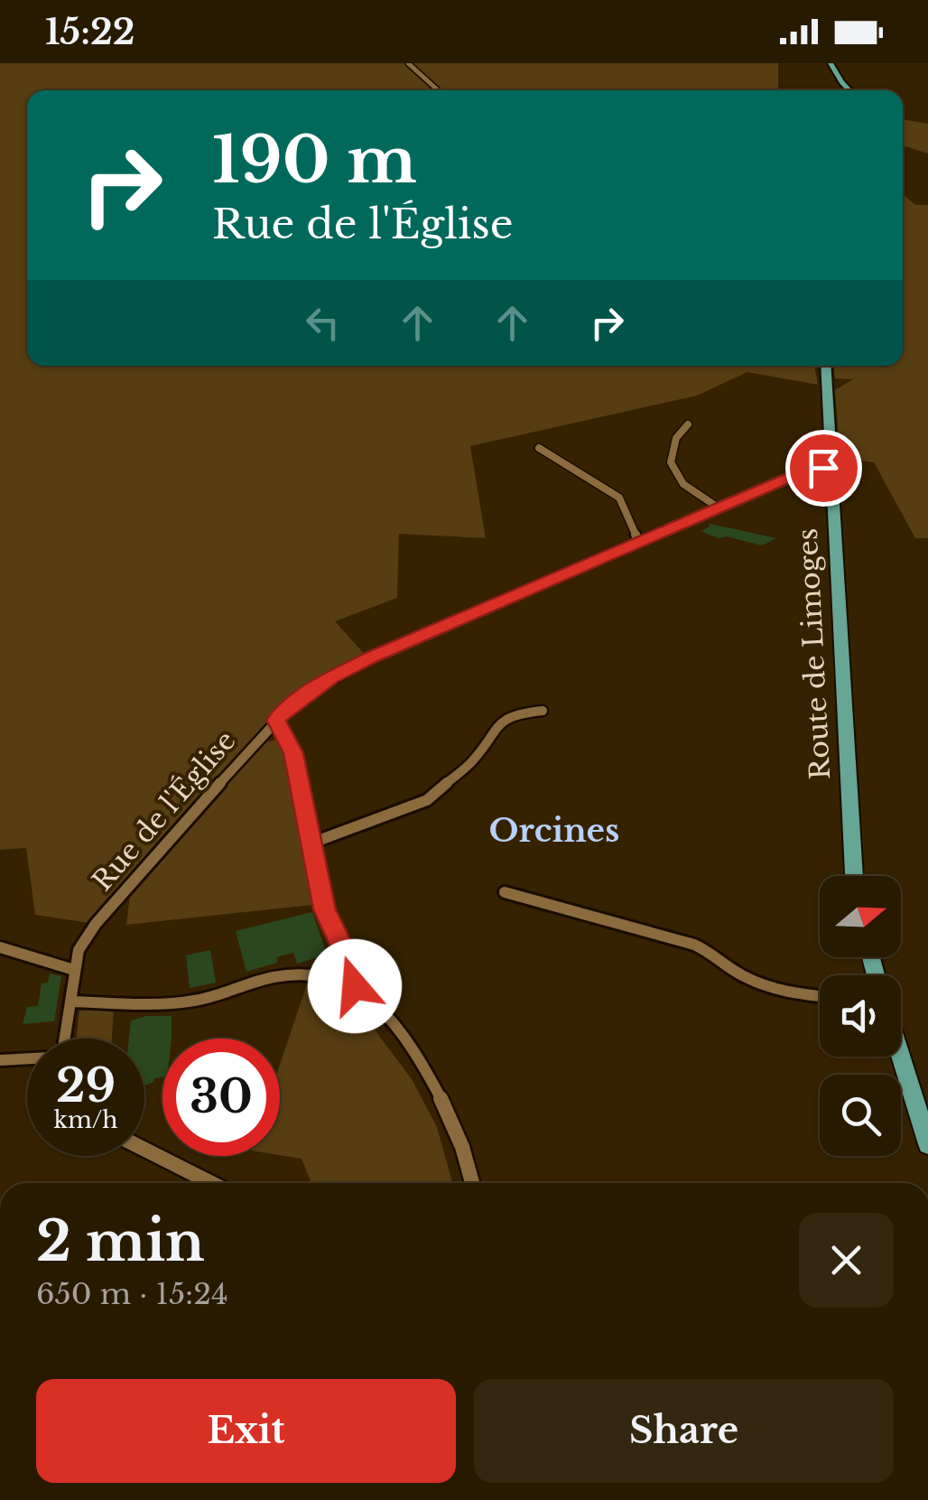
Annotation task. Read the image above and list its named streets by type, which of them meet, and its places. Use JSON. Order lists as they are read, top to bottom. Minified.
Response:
{"streets":{"main road":["Route de Limoges"],"street":["Rue de l'Église"]},"crossings":[["Route de Limoges","Rue de l'Église"]],"districts":["Orcines"],"north":"right","page":{"status":"15:22","turn":["190 m","Rue de l'Église"],"speed":"29 km/h","limit":"30","heading":["2 min","650 m · 15:24"],"buttons":["Exit","Share"]}}
